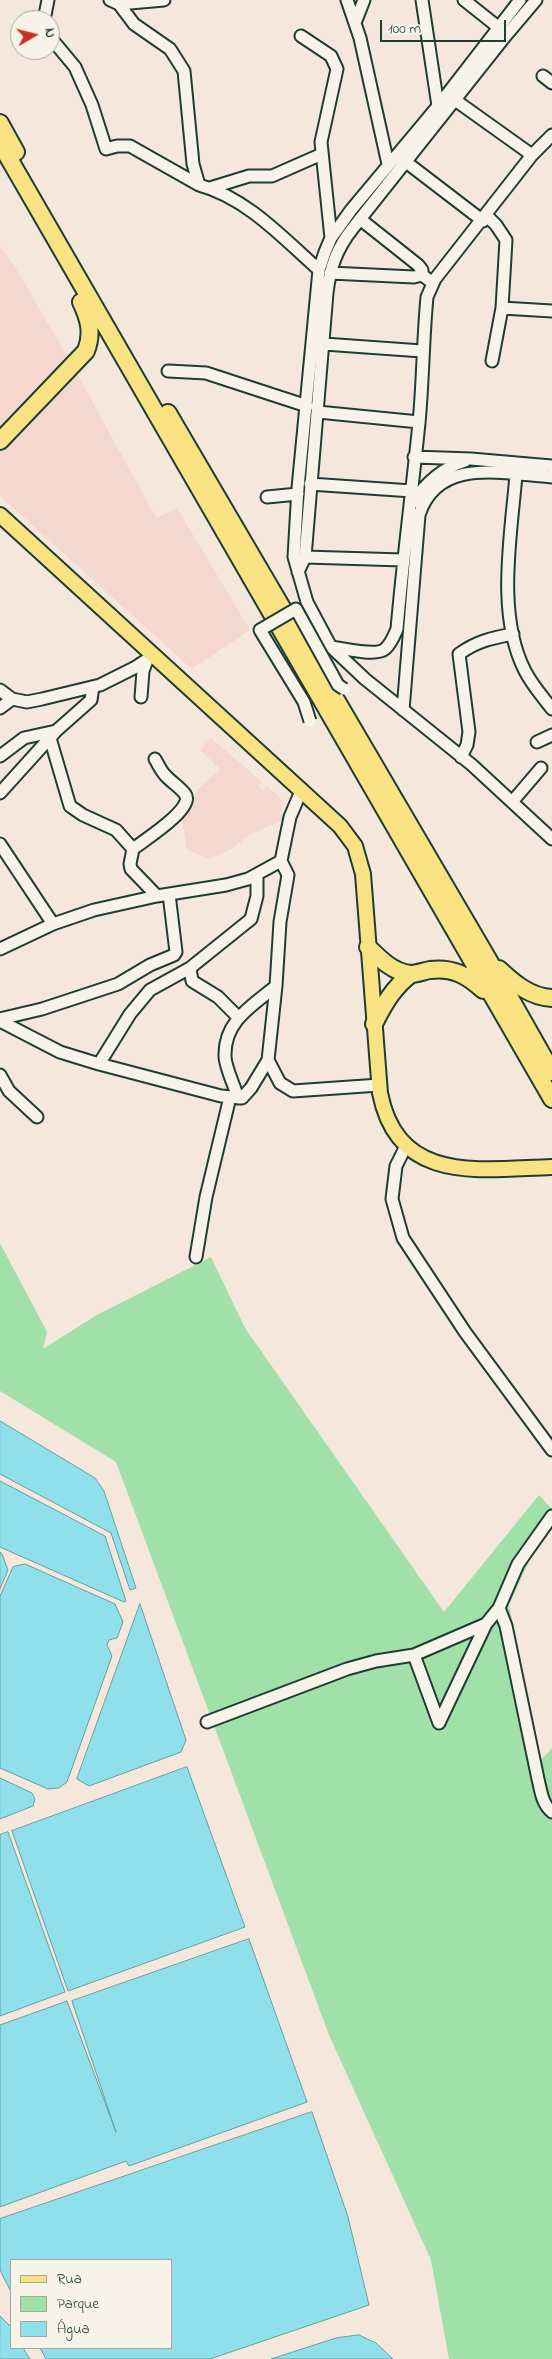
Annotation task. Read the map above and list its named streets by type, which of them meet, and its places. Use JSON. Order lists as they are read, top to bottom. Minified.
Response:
{"legend":["Rua","Parque","Água"],"scale_bar":"100 m","north":"right"}
